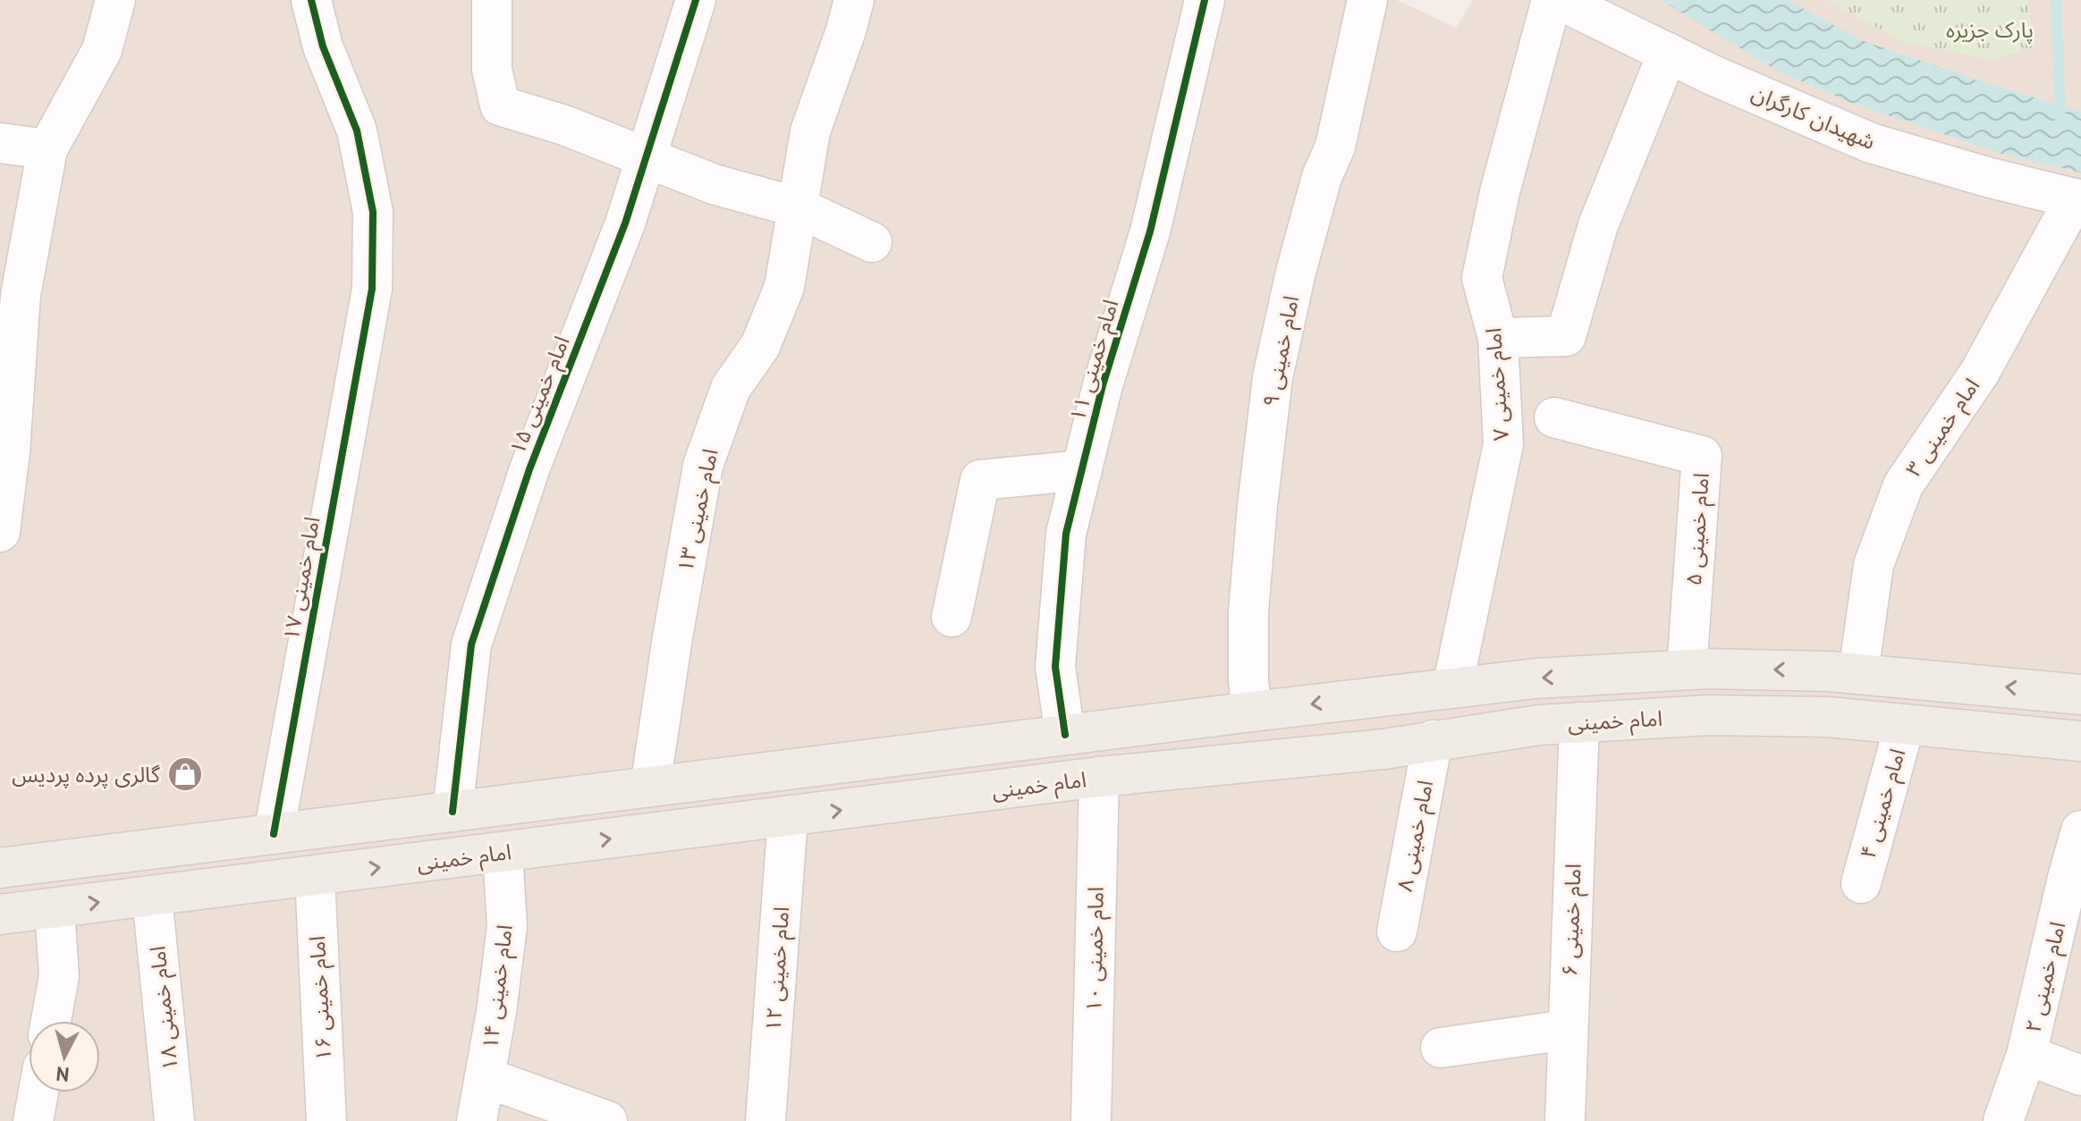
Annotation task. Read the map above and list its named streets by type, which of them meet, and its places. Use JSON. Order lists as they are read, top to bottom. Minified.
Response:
{"streets":{"main road":["امام خمینی"],"street":["شهیدان کارگران","امام خمینی ۹","امام خمینی ۱۱","امام خمینی ۷","امام خمینی ۱۵","امام خمینی ۳","امام خمینی ۱۳","امام خمینی ۵","امام خمینی ۱۷","امام خمینی ۴","امام خمینی ۸","امام خمینی ۶","امام خمینی ۱۰","امام خمینی ۱۲","امام خمینی ۲","امام خمینی ۱۴","امام خمینی ۱۶","امام خمینی ۱۸"]},"crossings":[["شهیدان کارگران","امام خمینی ۳"],["امام خمینی","امام خمینی ۴"],["امام خمینی","امام خمینی ۸"],["امام خمینی","امام خمینی ۶"],["امام خمینی","امام خمینی ۱۰"],["امام خمینی","امام خمینی ۱۲"],["امام خمینی","امام خمینی ۱۴"],["امام خمینی","امام خمینی ۱۶"],["امام خمینی","امام خمینی ۱۸"]],"parks":["پارک جزیره"],"places":{"shop":["گالری پرده پردیس"]},"north":"bottom"}
